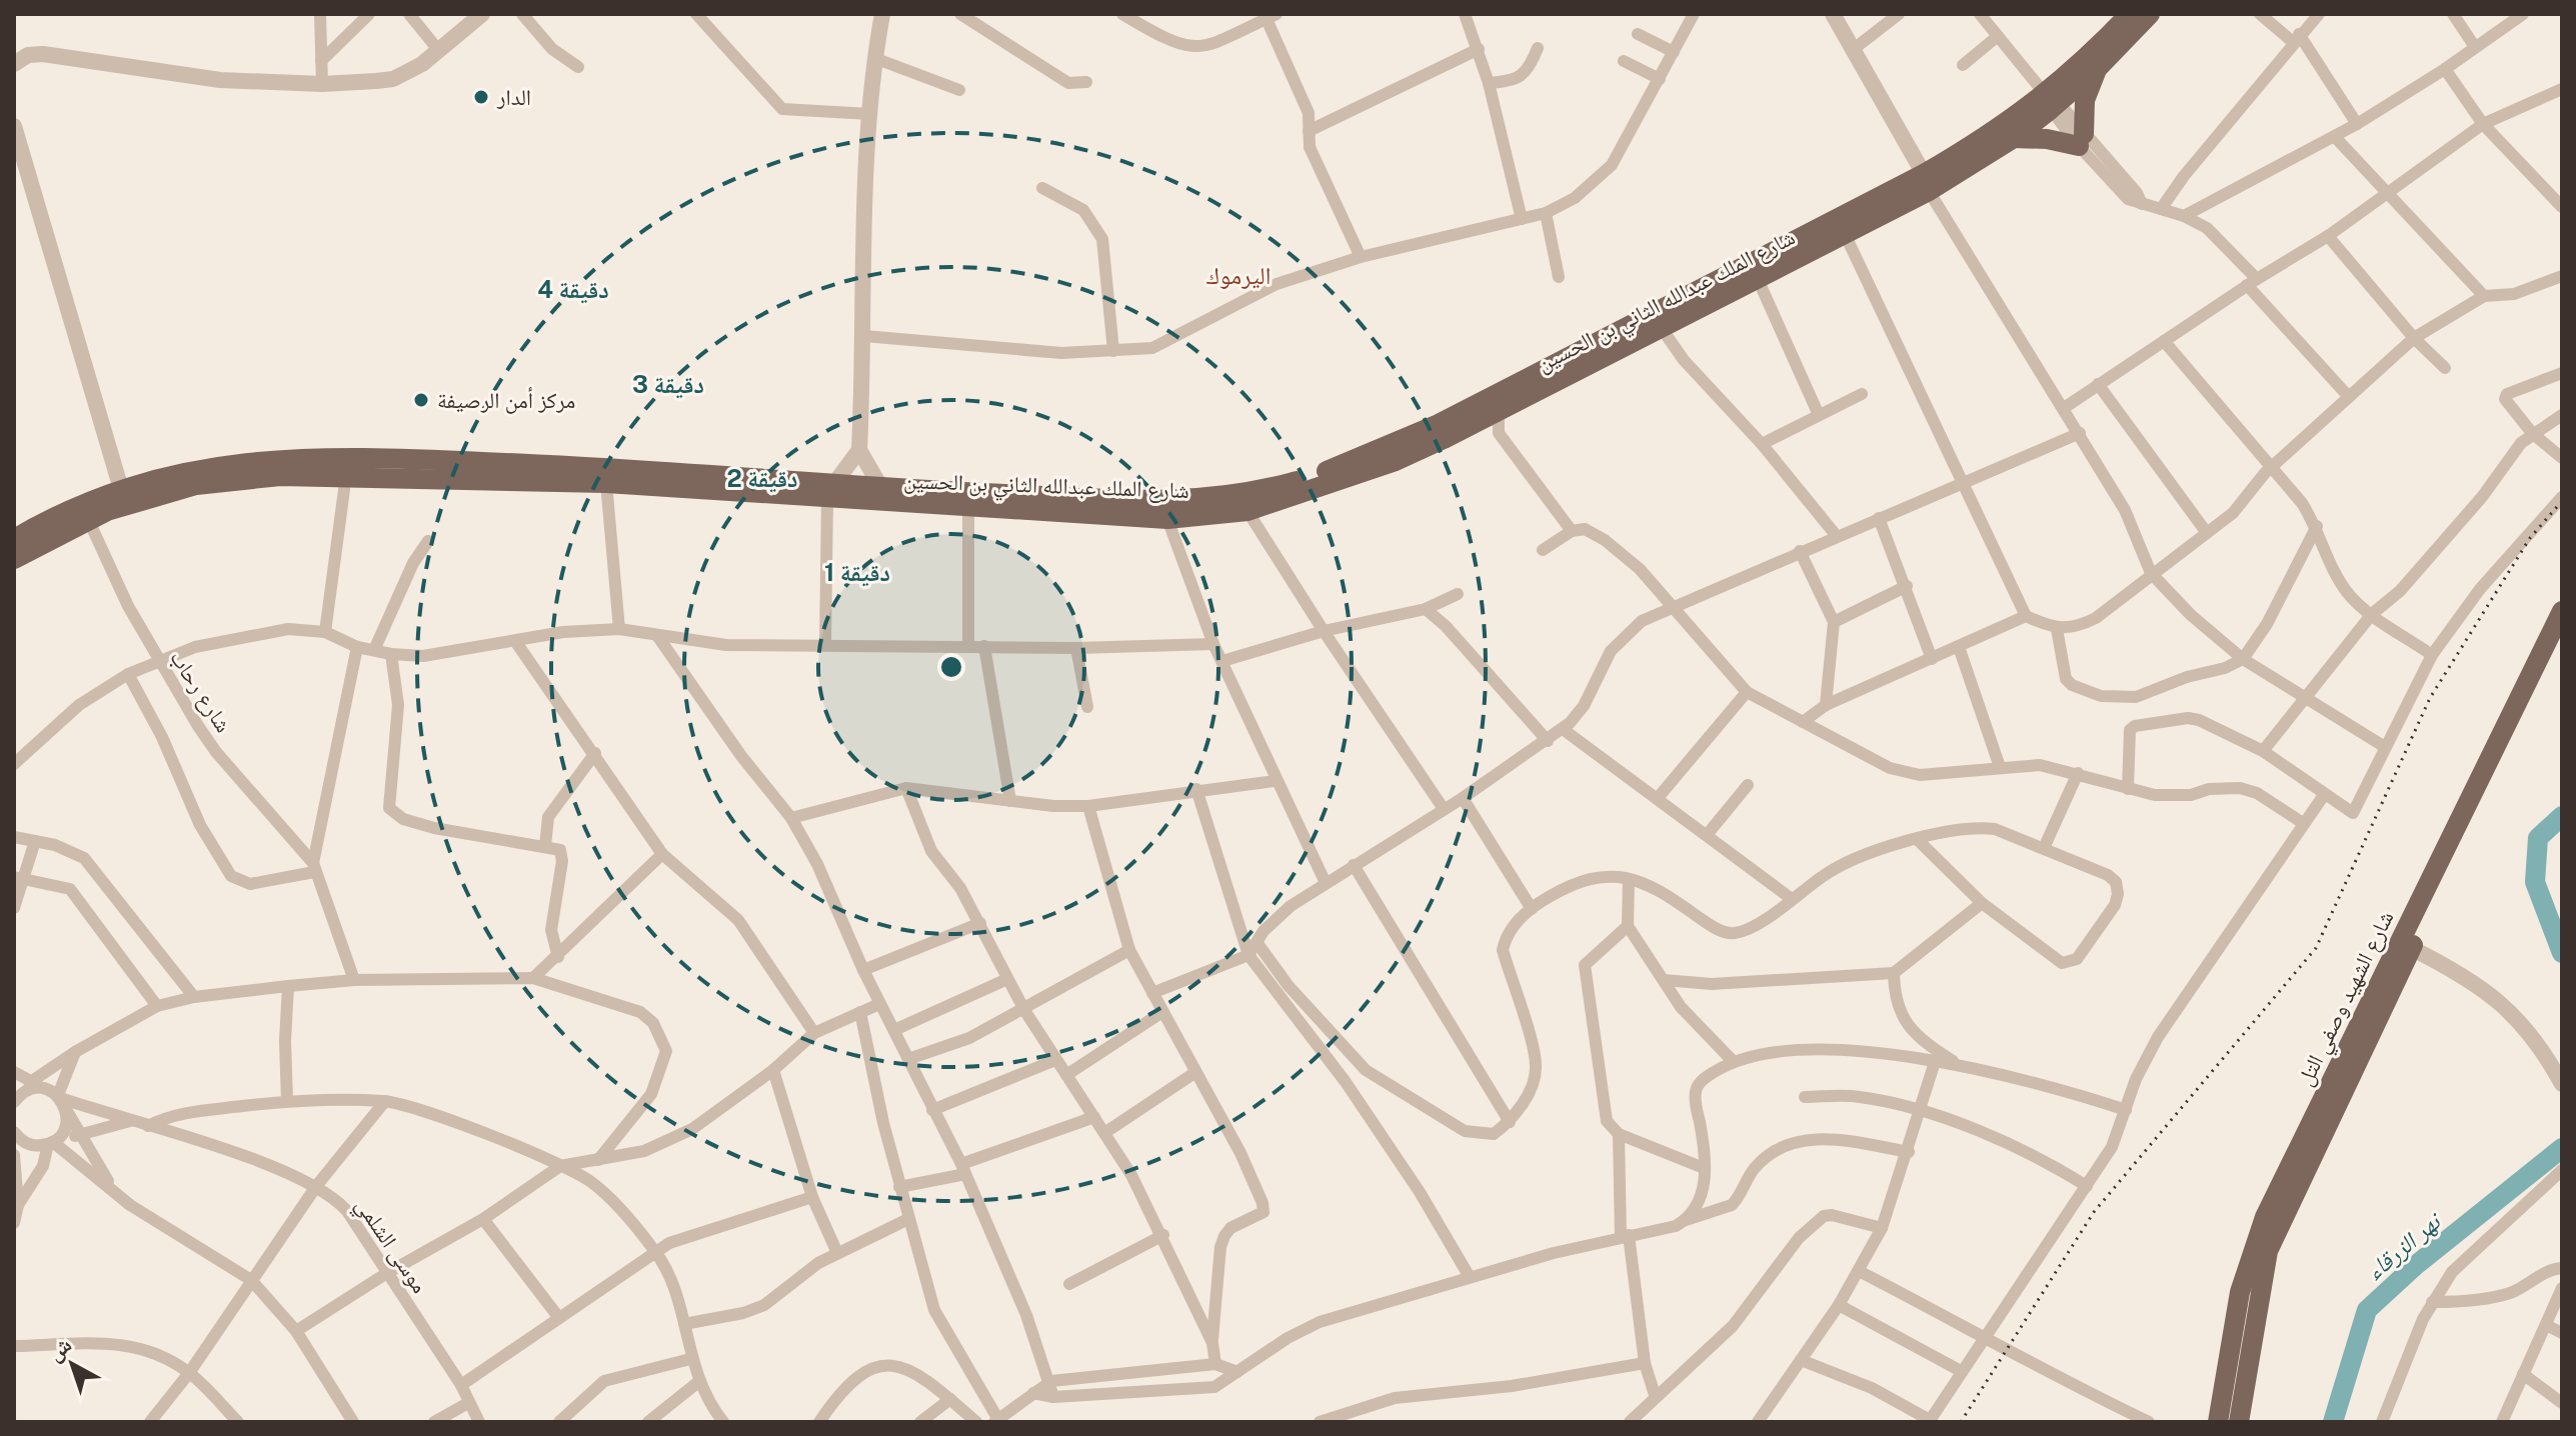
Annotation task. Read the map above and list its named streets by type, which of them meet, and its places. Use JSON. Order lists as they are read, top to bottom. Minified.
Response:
{"streets":{"main road":["شارع الملك عبدالله الثاني بن الحسين","شارع الشهيد وصفي التل"],"street":["شارع رحاب","موسى الشلمي"]},"crossings":[["شارع الملك عبدالله الثاني بن الحسين","شارع رحاب"]],"districts":["اليرموك"],"water":["نهر الزرقاء"],"places":["الدار","مركز أمن الرصيفة"],"north":"top left","rings":["4 دقيقة","3 دقيقة","2 دقيقة","1 دقيقة"]}
